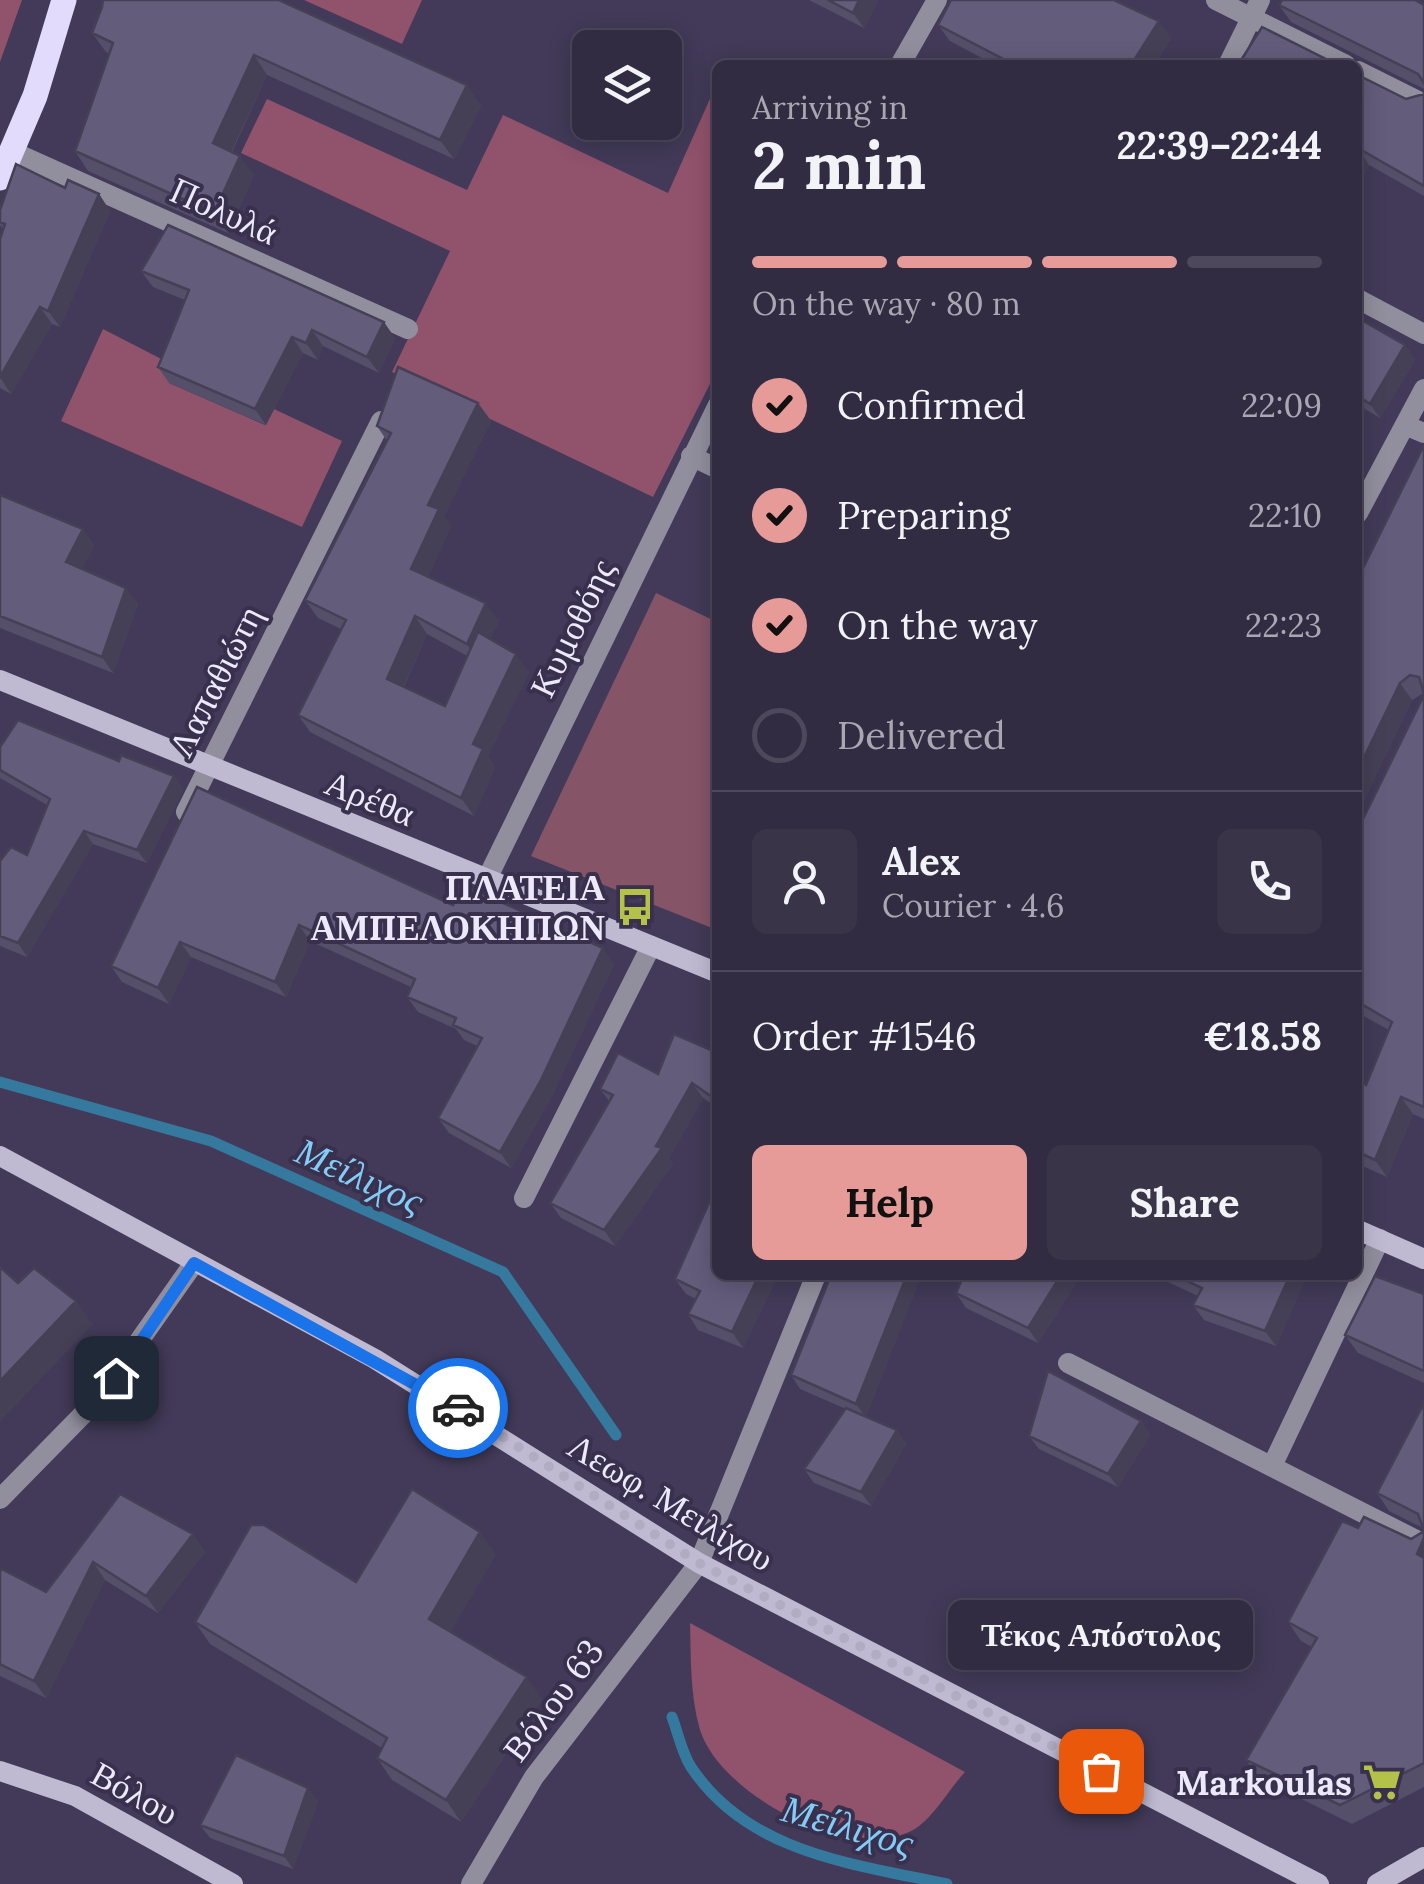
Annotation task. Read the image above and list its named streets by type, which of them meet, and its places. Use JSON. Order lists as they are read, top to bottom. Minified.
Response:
{"streets":{"street":["Πολυλά","Κυμοθόης","Λαπαθιώτη","Αρέθα","Λεωφ. Μειλίχου","Βόλου 63","Βόλου"]},"crossings":[["Κυμοθόης","Αρέθα"],["Λαπαθιώτη","Αρέθα"],["Λεωφ. Μειλίχου","Βόλου 63"]],"water":["Μείλιχος"],"places":{"bus stop":["ΠΛΑΤΕΙΑ ΑΜΠΕΛΟΚΗΠΩΝ"],"other":["Τέκος Απόστολος"],"supermarket":["Markoulas"]},"page":{"heading":["2 min","Arriving in","22:39–22:44"],"panel":["Alex","Courier · 4.6","Order #1546","€18.58"],"bar":"On the way · 80 m","list":[["Confirmed","22:09"],["Preparing","22:10"],["On the way","22:23"],"Delivered"],"buttons":["Help","Share"],"bubble":"Τέκος Απόστολος"}}
